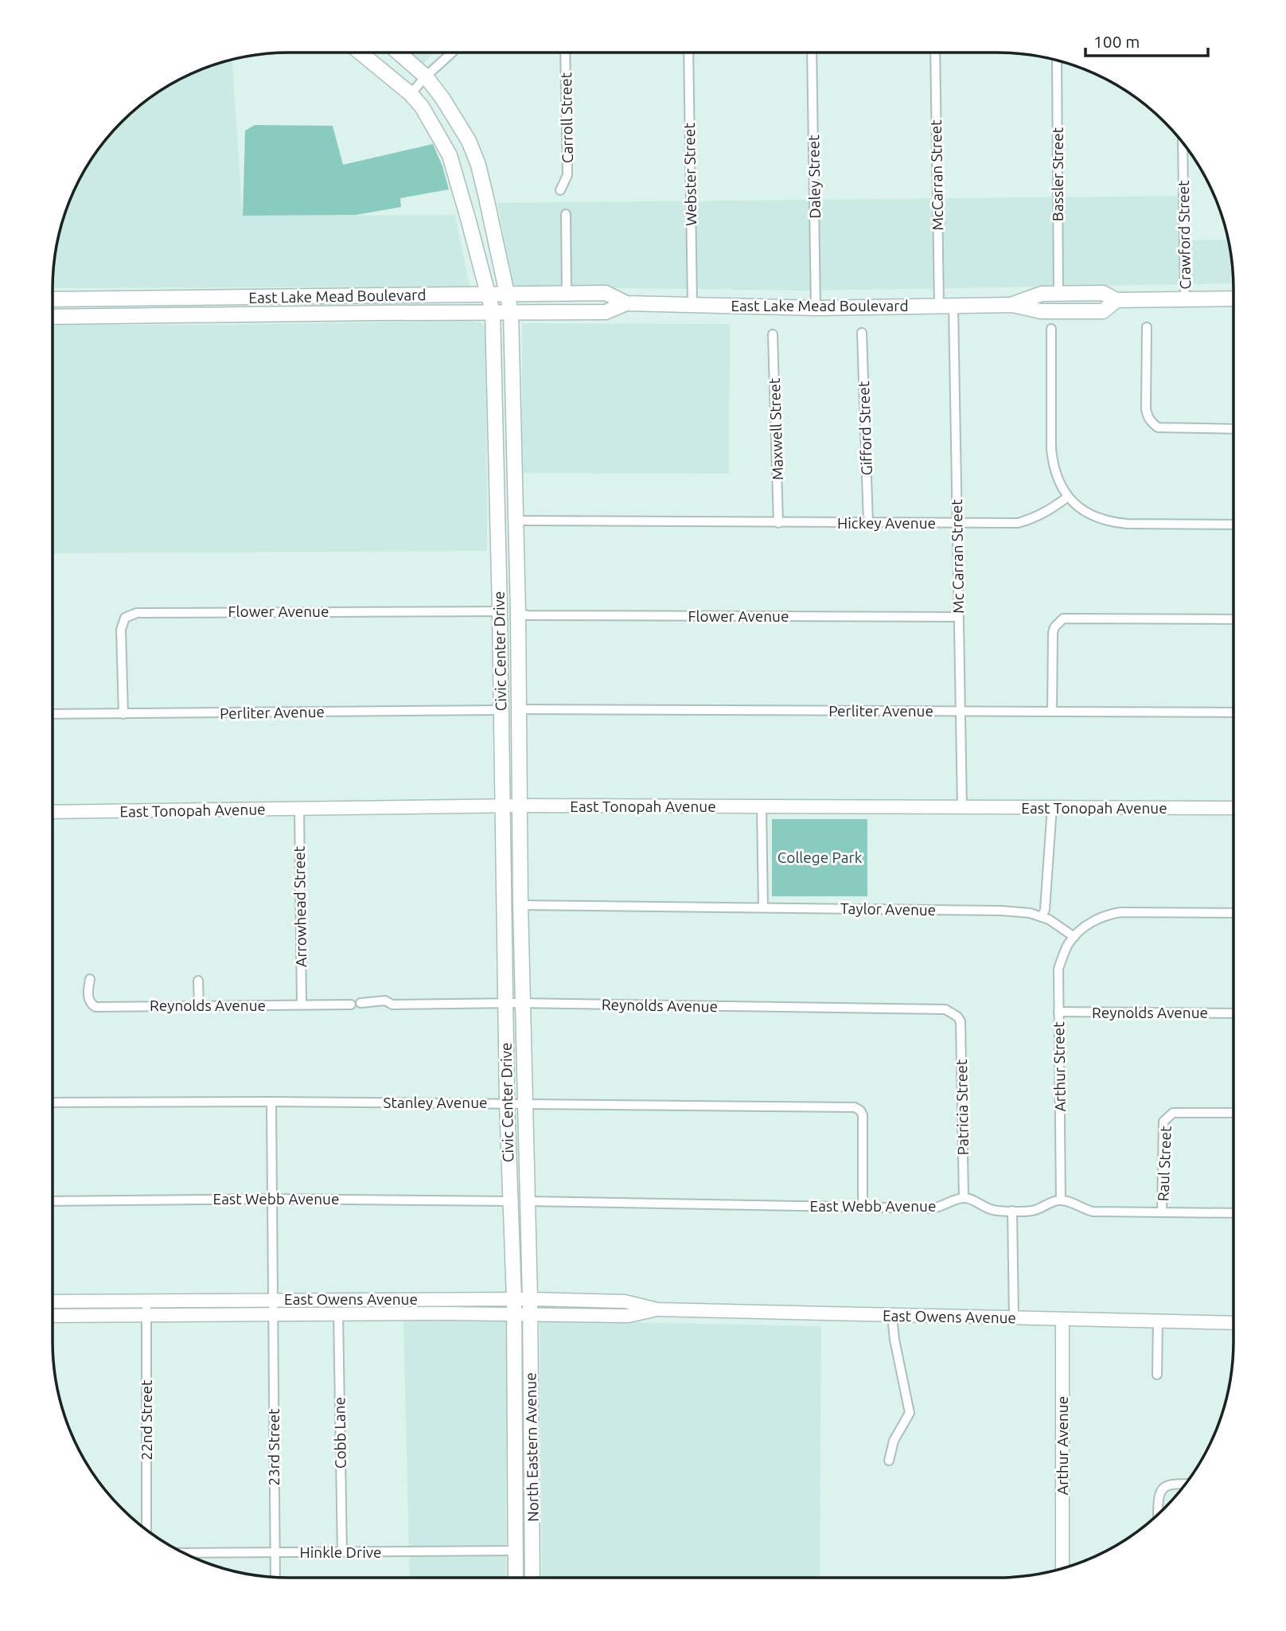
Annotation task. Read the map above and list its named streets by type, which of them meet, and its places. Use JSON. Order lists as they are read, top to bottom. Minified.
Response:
{"streets":{"main road":["East Lake Mead Boulevard","Civic Center Drive","East Tonopah Avenue","East Owens Avenue","Arthur Avenue","North Eastern Avenue"],"street":["Carroll Street","Webster Street","Bassler Street","McCarran Street","Daley Street","Crawford Street","Gifford Street","Maxwell Street","Hickey Avenue","Mc Carran Street","Flower Avenue","Perliter Avenue","Arrowhead Street","Taylor Avenue","Reynolds Avenue","Arthur Street","Stanley Avenue","Patricia Street","Raul Street","East Webb Avenue","22nd Street","Cobb Lane","23rd Street","Hinkle Drive"]},"crossings":[["Webster Street","East Lake Mead Boulevard"],["Bassler Street","East Lake Mead Boulevard"],["McCarran Street","East Lake Mead Boulevard"],["Daley Street","East Lake Mead Boulevard"],["Crawford Street","East Lake Mead Boulevard"],["East Lake Mead Boulevard","Mc Carran Street"],["East Lake Mead Boulevard","Civic Center Drive"],["Gifford Street","Hickey Avenue"],["Maxwell Street","Hickey Avenue"],["Hickey Avenue","Mc Carran Street"],["Hickey Avenue","Civic Center Drive"],["Mc Carran Street","Flower Avenue"],["Mc Carran Street","Perliter Avenue"],["Mc Carran Street","East Tonopah Avenue"],["Flower Avenue","Civic Center Drive"],["Flower Avenue","Perliter Avenue"],["Civic Center Drive","Perliter Avenue"],["Civic Center Drive","East Tonopah Avenue"],["Civic Center Drive","Taylor Avenue"],["Civic Center Drive","Reynolds Avenue"],["Civic Center Drive","Stanley Avenue"],["Civic Center Drive","East Webb Avenue"],["Civic Center Drive","East Owens Avenue"],["Civic Center Drive","North Eastern Avenue"],["East Tonopah Avenue","Arrowhead Street"],["Arrowhead Street","Reynolds Avenue"],["Taylor Avenue","Arthur Street"],["Reynolds Avenue","Arthur Street"],["Reynolds Avenue","Patricia Street"],["Stanley Avenue","East Webb Avenue"],["Patricia Street","East Webb Avenue"],["East Owens Avenue","22nd Street"],["East Owens Avenue","Cobb Lane"],["East Owens Avenue","Arthur Avenue"],["East Owens Avenue","23rd Street"],["East Owens Avenue","North Eastern Avenue"],["Cobb Lane","Hinkle Drive"],["23rd Street","Hinkle Drive"],["North Eastern Avenue","Hinkle Drive"]],"parks":["College Park"],"scale_bar":"100 m"}
